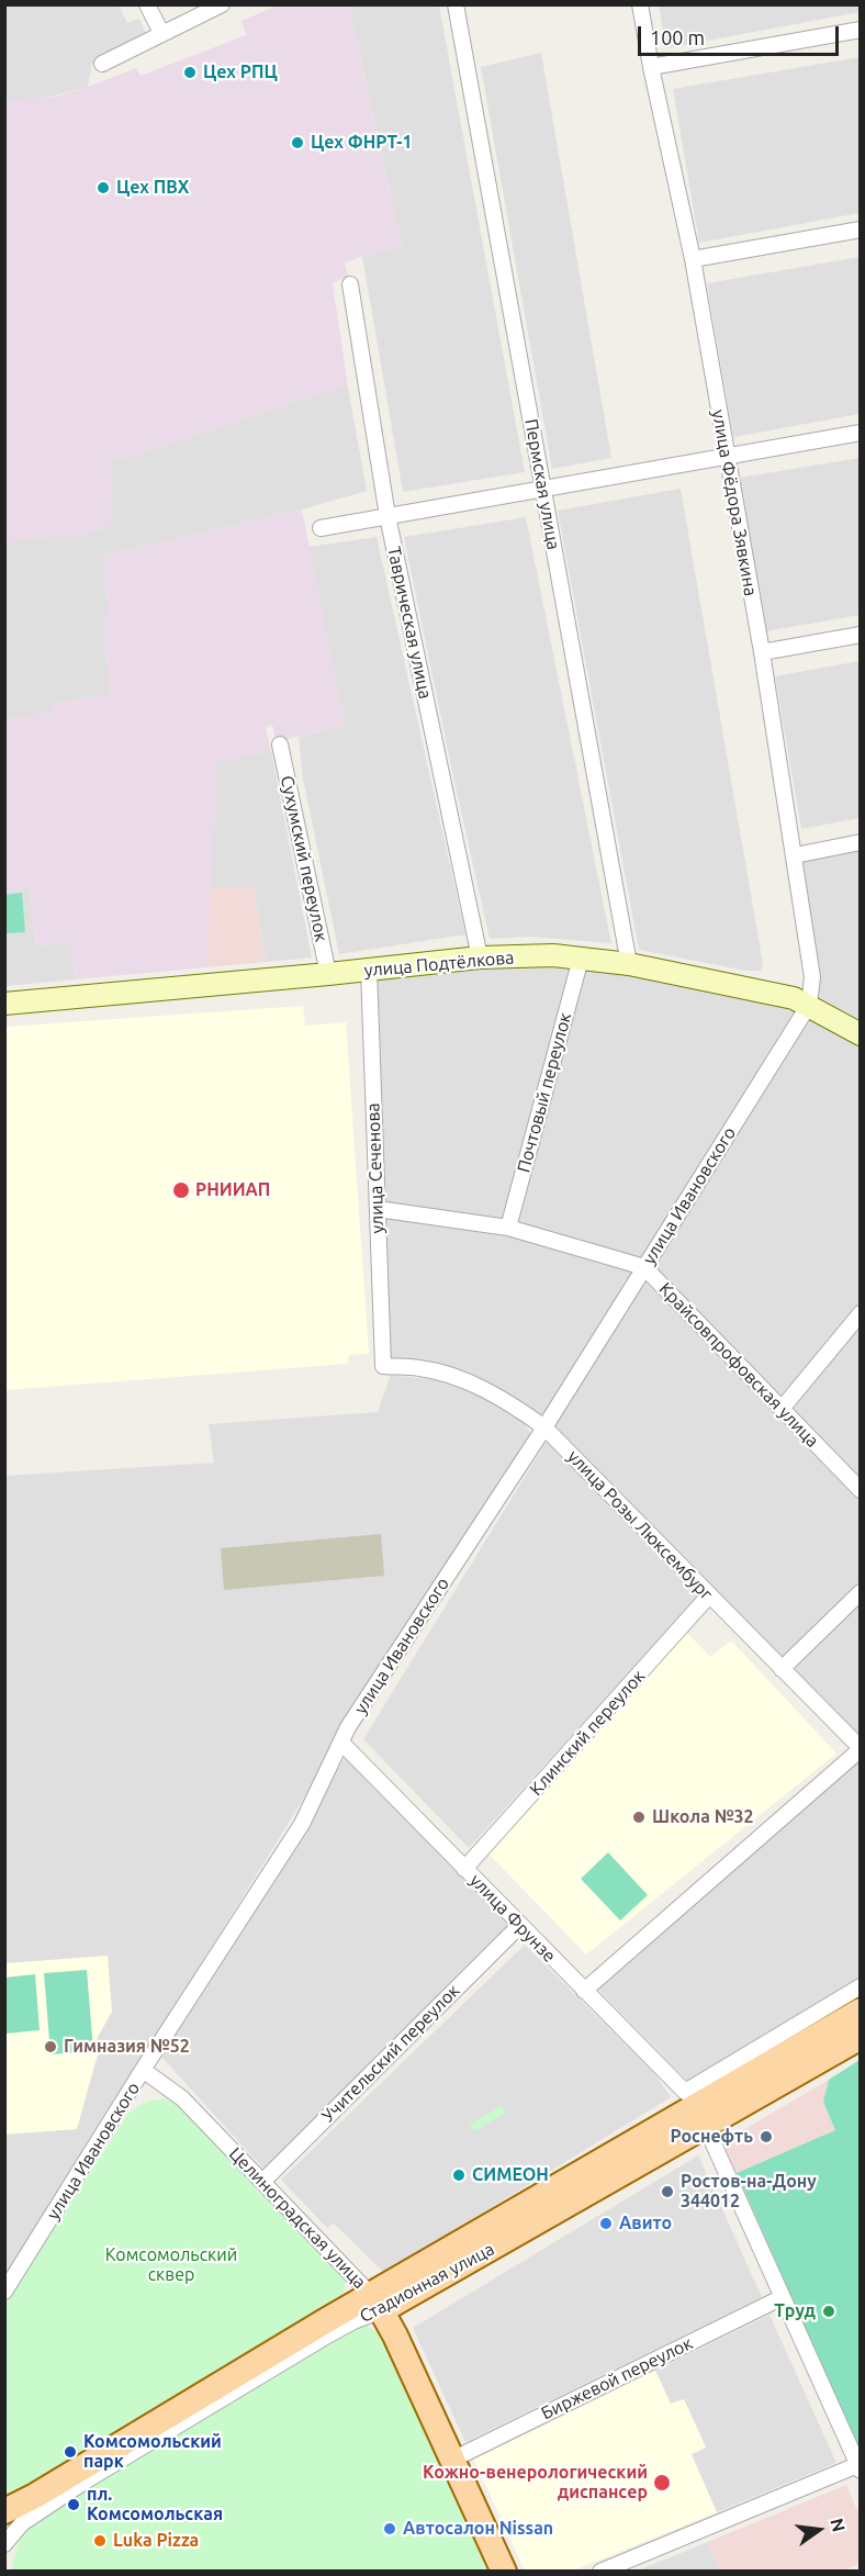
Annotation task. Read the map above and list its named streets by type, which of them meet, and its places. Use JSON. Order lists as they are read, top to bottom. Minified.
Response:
{"streets":{"main road":["Целиноградская улица","Стадионная улица"],"street":["Пермская улица","улица Фёдора Зявкина","Таврическая улица","Сухумский переулок","улица Подтёлкова","Почтовый переулок","улица Сеченова","улица Ивановского","Крайсовпрофовская улица","улица Розы Люксембург","Клинский переулок","улица Фрунзе","Учительский переулок","Биржевой переулок"]},"crossings":[["Пермская улица","улица Подтёлкова"],["улица Фёдора Зявкина","улица Подтёлкова"],["улица Фёдора Зявкина","улица Ивановского"],["Таврическая улица","улица Подтёлкова"],["Сухумский переулок","улица Подтёлкова"],["улица Подтёлкова","Почтовый переулок"],["улица Подтёлкова","улица Сеченова"],["улица Подтёлкова","улица Ивановского"],["Почтовый переулок","Крайсовпрофовская улица"],["улица Сеченова","Крайсовпрофовская улица"],["улица Сеченова","улица Розы Люксембург"],["улица Ивановского","Крайсовпрофовская улица"],["улица Ивановского","улица Розы Люксембург"],["улица Ивановского","улица Фрунзе"],["улица Ивановского","Целиноградская улица"],["улица Розы Люксембург","Клинский переулок"],["Клинский переулок","улица Фрунзе"],["улица Фрунзе","Учительский переулок"],["Учительский переулок","Целиноградская улица"],["Целиноградская улица","Стадионная улица"],["Целиноградская улица","Биржевой переулок"]],"parks":["Комсомольский сквер"],"places":["Цех РПЦ","Цех ФНРТ-1","Цех ПВХ","РНИИАП","Школа №32","Гимназия №52","Роснефть","СИМЕОН","Ростов-на-Дону 344012","Авито","Труд","Комсомольский парк","Кожно-венерологический диспансер","пл. Комсомольская","Автосалон Nissan","Luka Pizza"],"scale_bar":"100 m","north":"right"}
